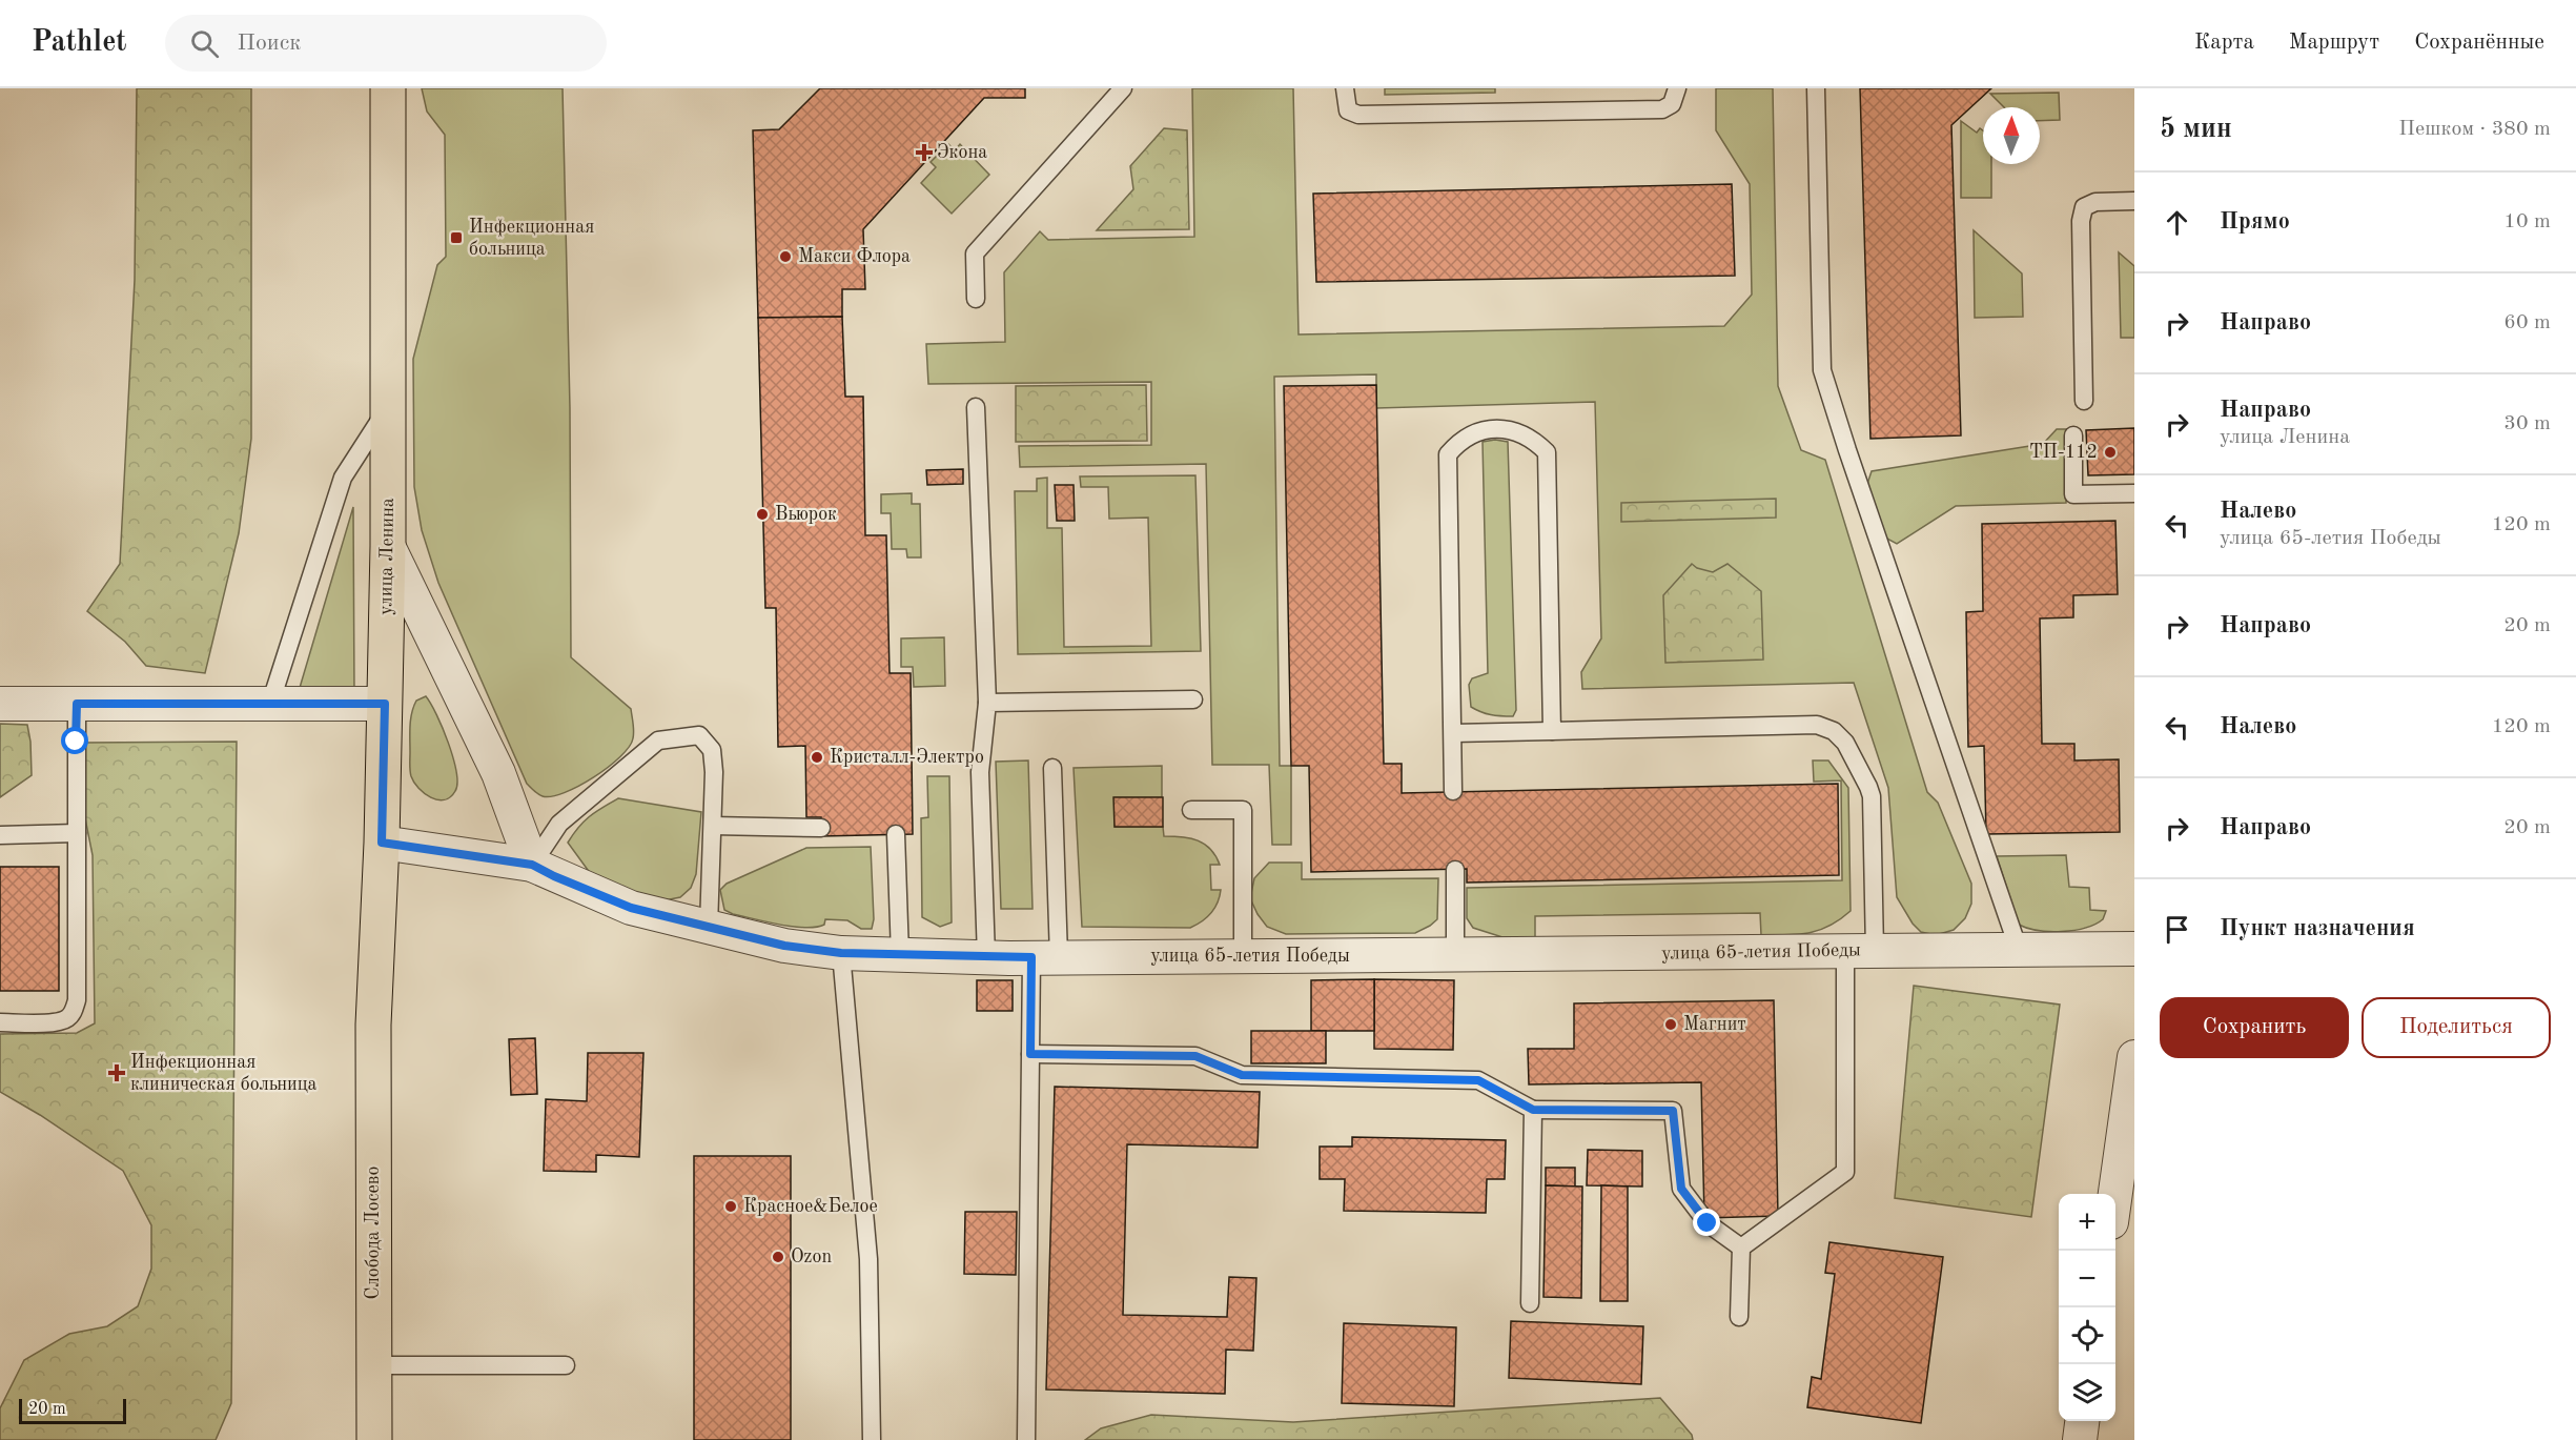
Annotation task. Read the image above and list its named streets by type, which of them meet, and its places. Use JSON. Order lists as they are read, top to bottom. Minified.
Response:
{"streets":{"main road":["улица Ленина","Слобода Лосево"],"street":["улица 65-летия Победы"]},"crossings":[["улица Ленина","улица 65-летия Победы"],["улица Ленина","Слобода Лосево"]],"places":{"health":["Экона","Инфекционная клиническая больница"],"transit":["Инфекционная больница"],"other":["Макси Флора","ТП-112","Вьюрок","Кристалл-Электро","Магнит","Красное&Белое","Ozon"]},"scale_bar":"20 m","north":"top","page":{"header":"Pathlet","search":"Поиск","nav":["Карта","Маршрут","Сохранённые"],"heading":["5 мин","Пешком · 380 m"],"list":[["Прямо","10 m"],["Направо","60 m"],["Направо","улица Ленина","30 m"],["Налево","улица 65-летия Победы","120 m"],["Направо","20 m"],["Налево","120 m"],["Направо","20 m"],"Пункт назначения"],"buttons":["Сохранить","Поделиться"],"map_buttons":["+","−"],"scale":"20 m"}}
